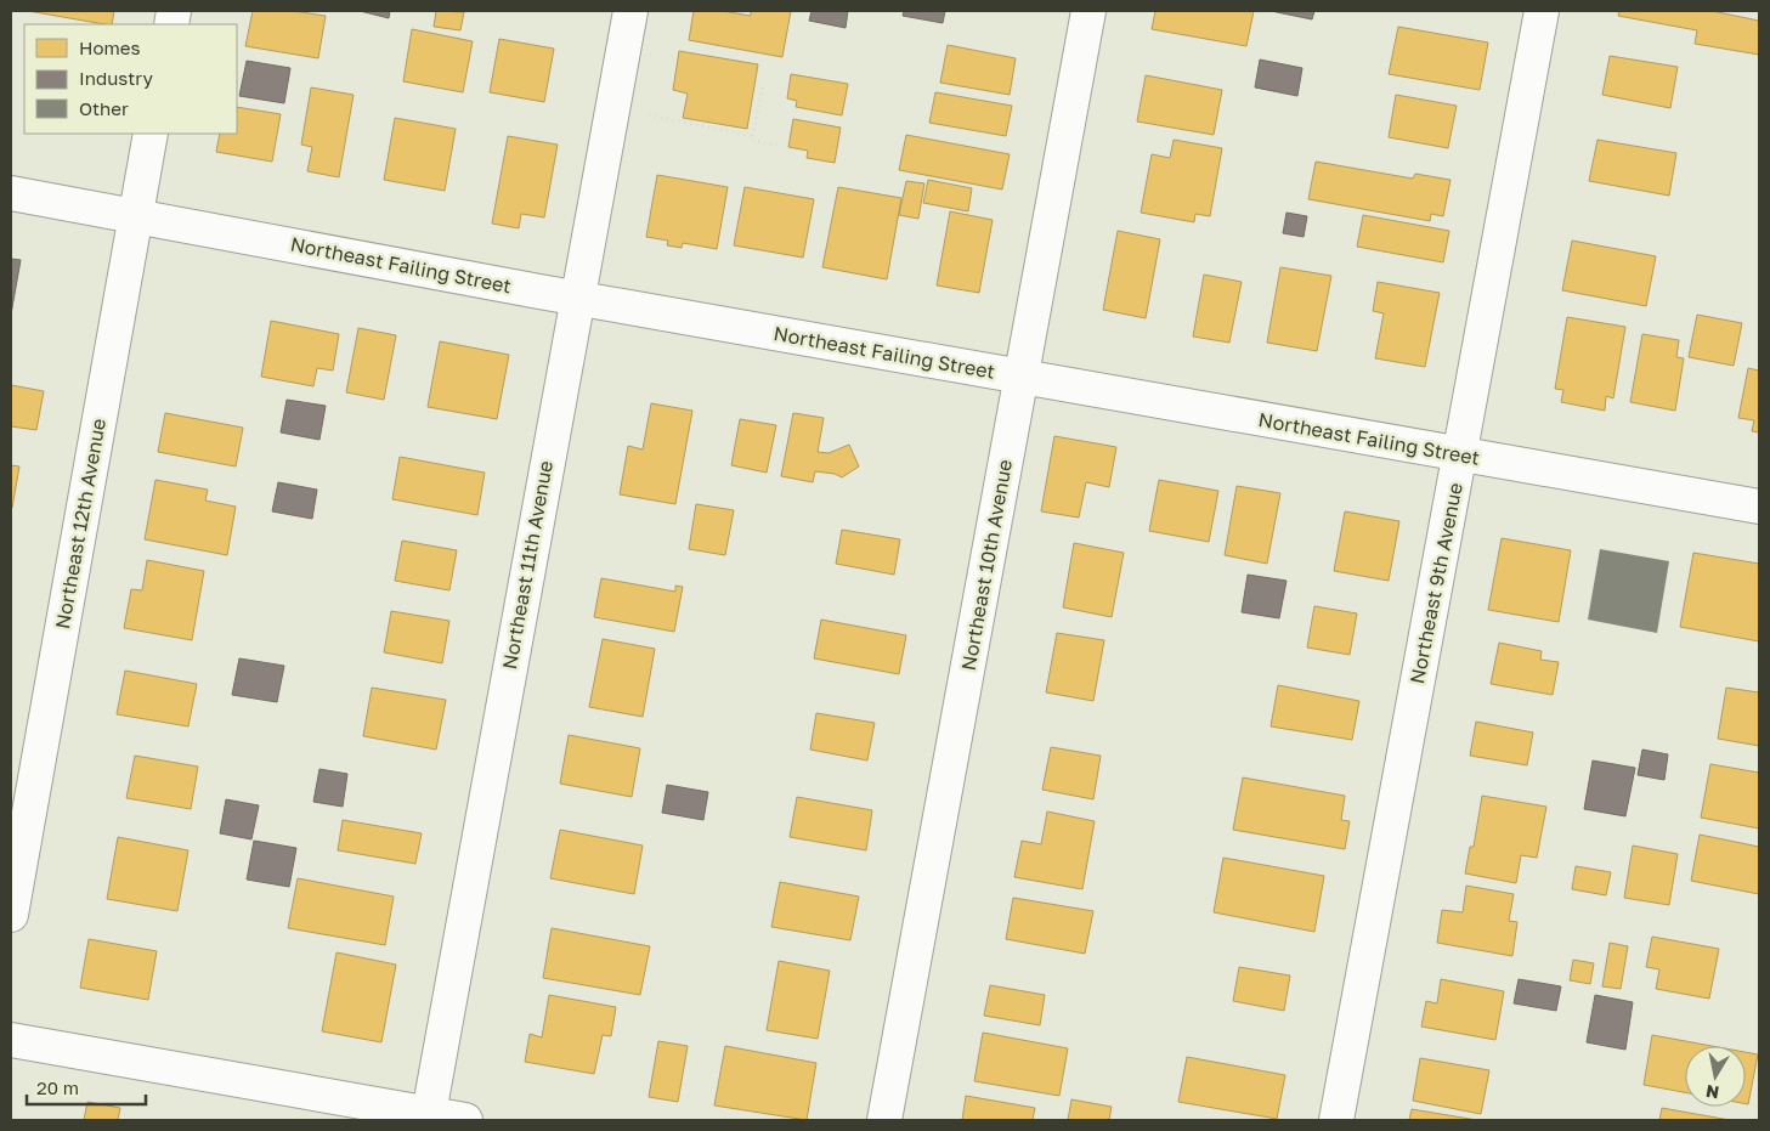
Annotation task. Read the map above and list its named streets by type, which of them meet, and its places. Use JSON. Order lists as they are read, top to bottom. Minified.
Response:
{"streets":{"street":["Northeast Failing Street","Northeast 12th Avenue","Northeast 11th Avenue","Northeast 10th Avenue","Northeast 9th Avenue"]},"crossings":[["Northeast Failing Street","Northeast 12th Avenue"],["Northeast Failing Street","Northeast 11th Avenue"],["Northeast Failing Street","Northeast 10th Avenue"],["Northeast Failing Street","Northeast 9th Avenue"]],"legend":["Homes","Industry","Other"],"scale_bar":"20 m","north":"bottom"}
